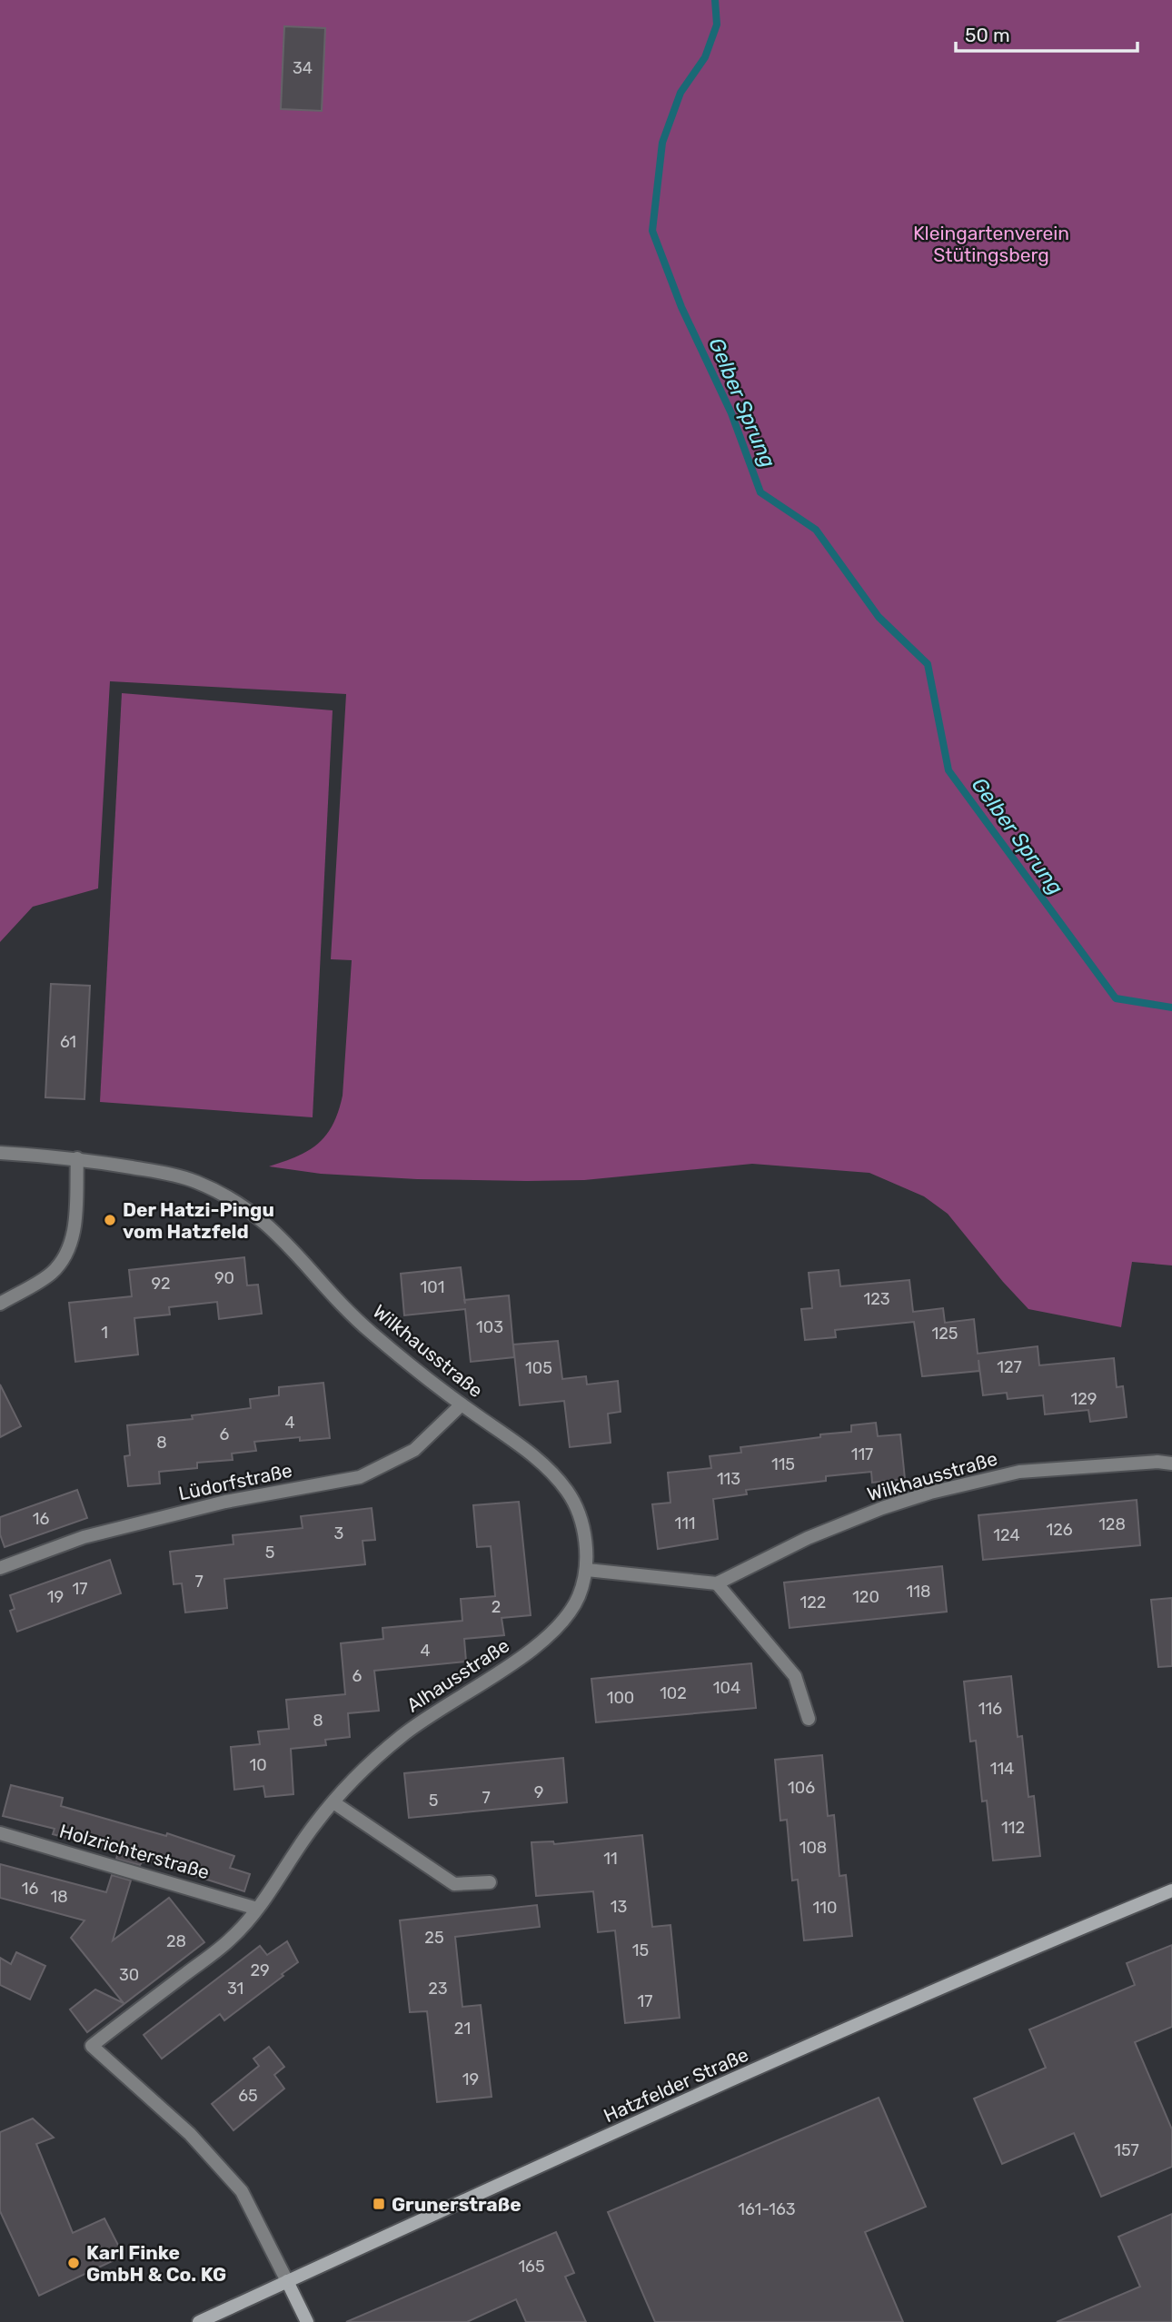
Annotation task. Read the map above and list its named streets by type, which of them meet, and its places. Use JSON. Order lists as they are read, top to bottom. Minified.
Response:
{"streets":{"main road":["Hatzfelder Straße"],"street":["Wilkhausstraße","Lüdorfstraße","Alhausstraße","Holzrichterstraße"]},"crossings":[["Wilkhausstraße","Lüdorfstraße"],["Wilkhausstraße","Alhausstraße"],["Alhausstraße","Holzrichterstraße"],["Alhausstraße","Hatzfelder Straße"]],"water":["Gelber Sprung"],"parks":["Kleingartenverein Stütingsberg"],"places":{"other":["Der Hatzi-Pingu vom Hatzfeld","Karl Finke GmbH & Co. KG"],"transit":["Grunerstraße"]},"house_numbers":["34","61","90","92","101","123","103","1","125","127","105","129","4","6","8","117","115","113","16","111","128","126","3","124","5","7","17","118","19","120","122","2","4","6","104","102","100","116","8","10","114","106","9","7","5","112","108","11","16","18","13","110","25","28","15","29","30","31","23","17","21","19","65","157","161-163","165"],"scale_bar":"50 m"}
